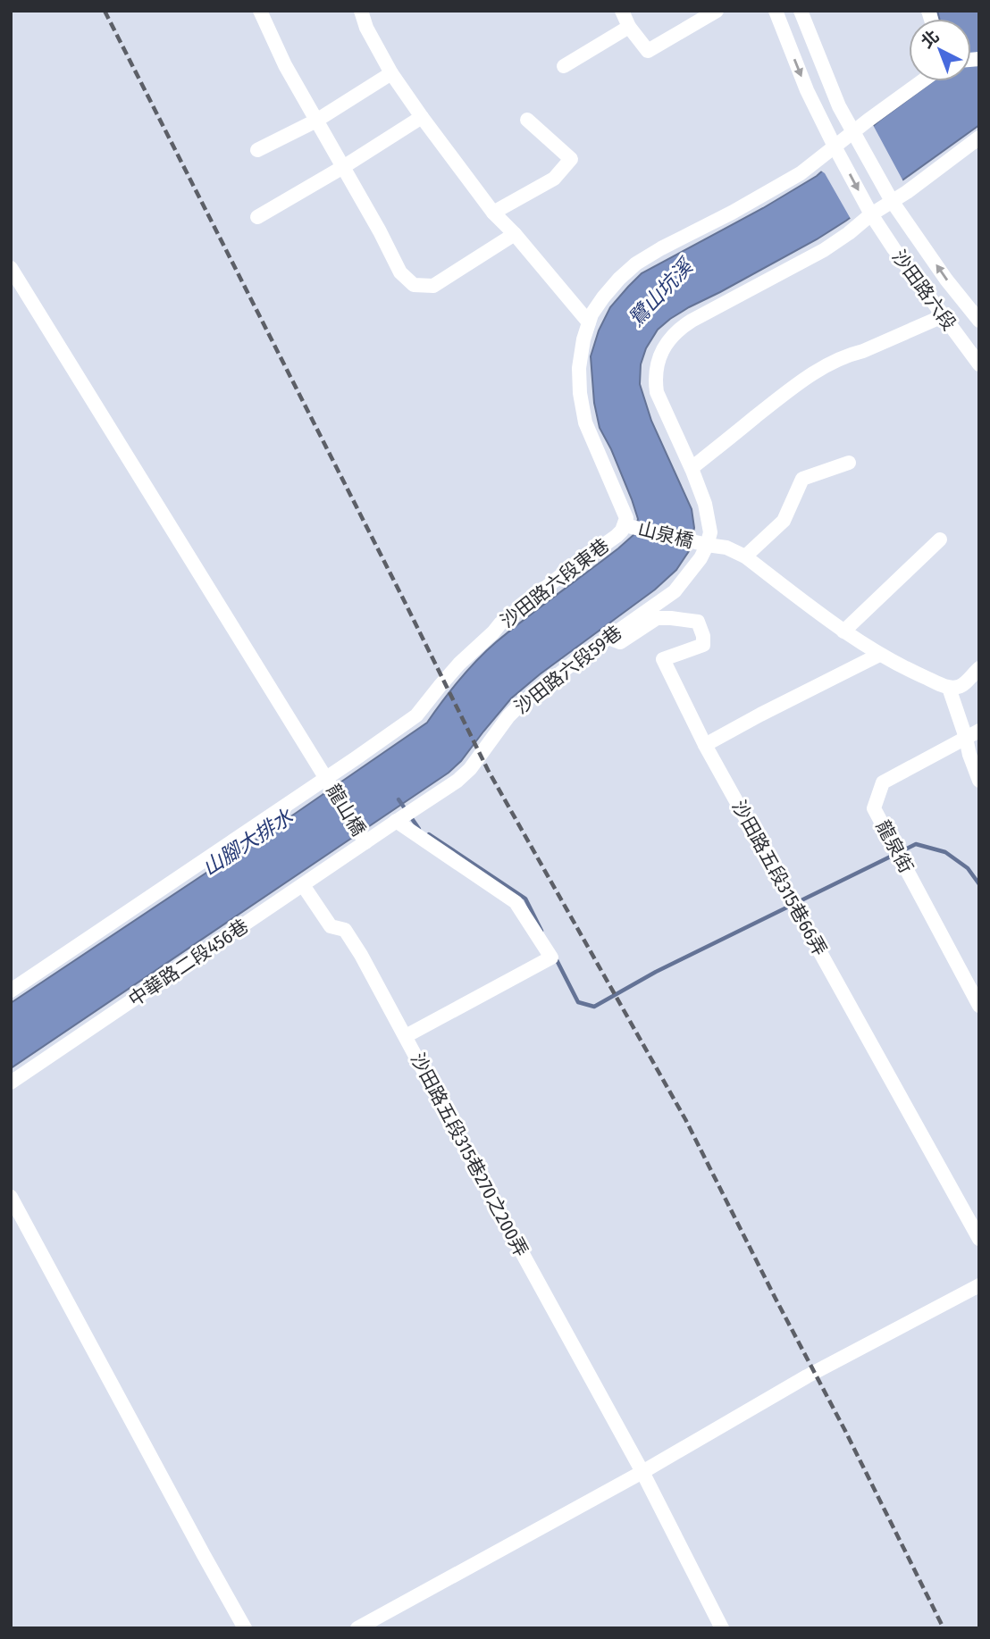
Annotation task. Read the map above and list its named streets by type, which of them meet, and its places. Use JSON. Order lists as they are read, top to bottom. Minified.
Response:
{"streets":{"street":["沙田路六段","山泉橋","沙田路六段東巷","沙田路六段59巷","龍山橋","龍泉街","沙田路五段315巷66弄","中華路二段456巷","沙田路五段315巷270之200弄"]},"crossings":[["沙田路六段","沙田路六段東巷"],["山泉橋","沙田路六段東巷"],["山泉橋","沙田路六段59巷"],["沙田路六段東巷","龍山橋"],["沙田路六段59巷","龍山橋"],["沙田路六段59巷","沙田路五段315巷66弄"],["沙田路六段59巷","中華路二段456巷"],["沙田路六段59巷","沙田路五段315巷270之200弄"],["龍山橋","中華路二段456巷"]],"water":["鷺山坑溪","山腳大排水"],"north":"top left"}
